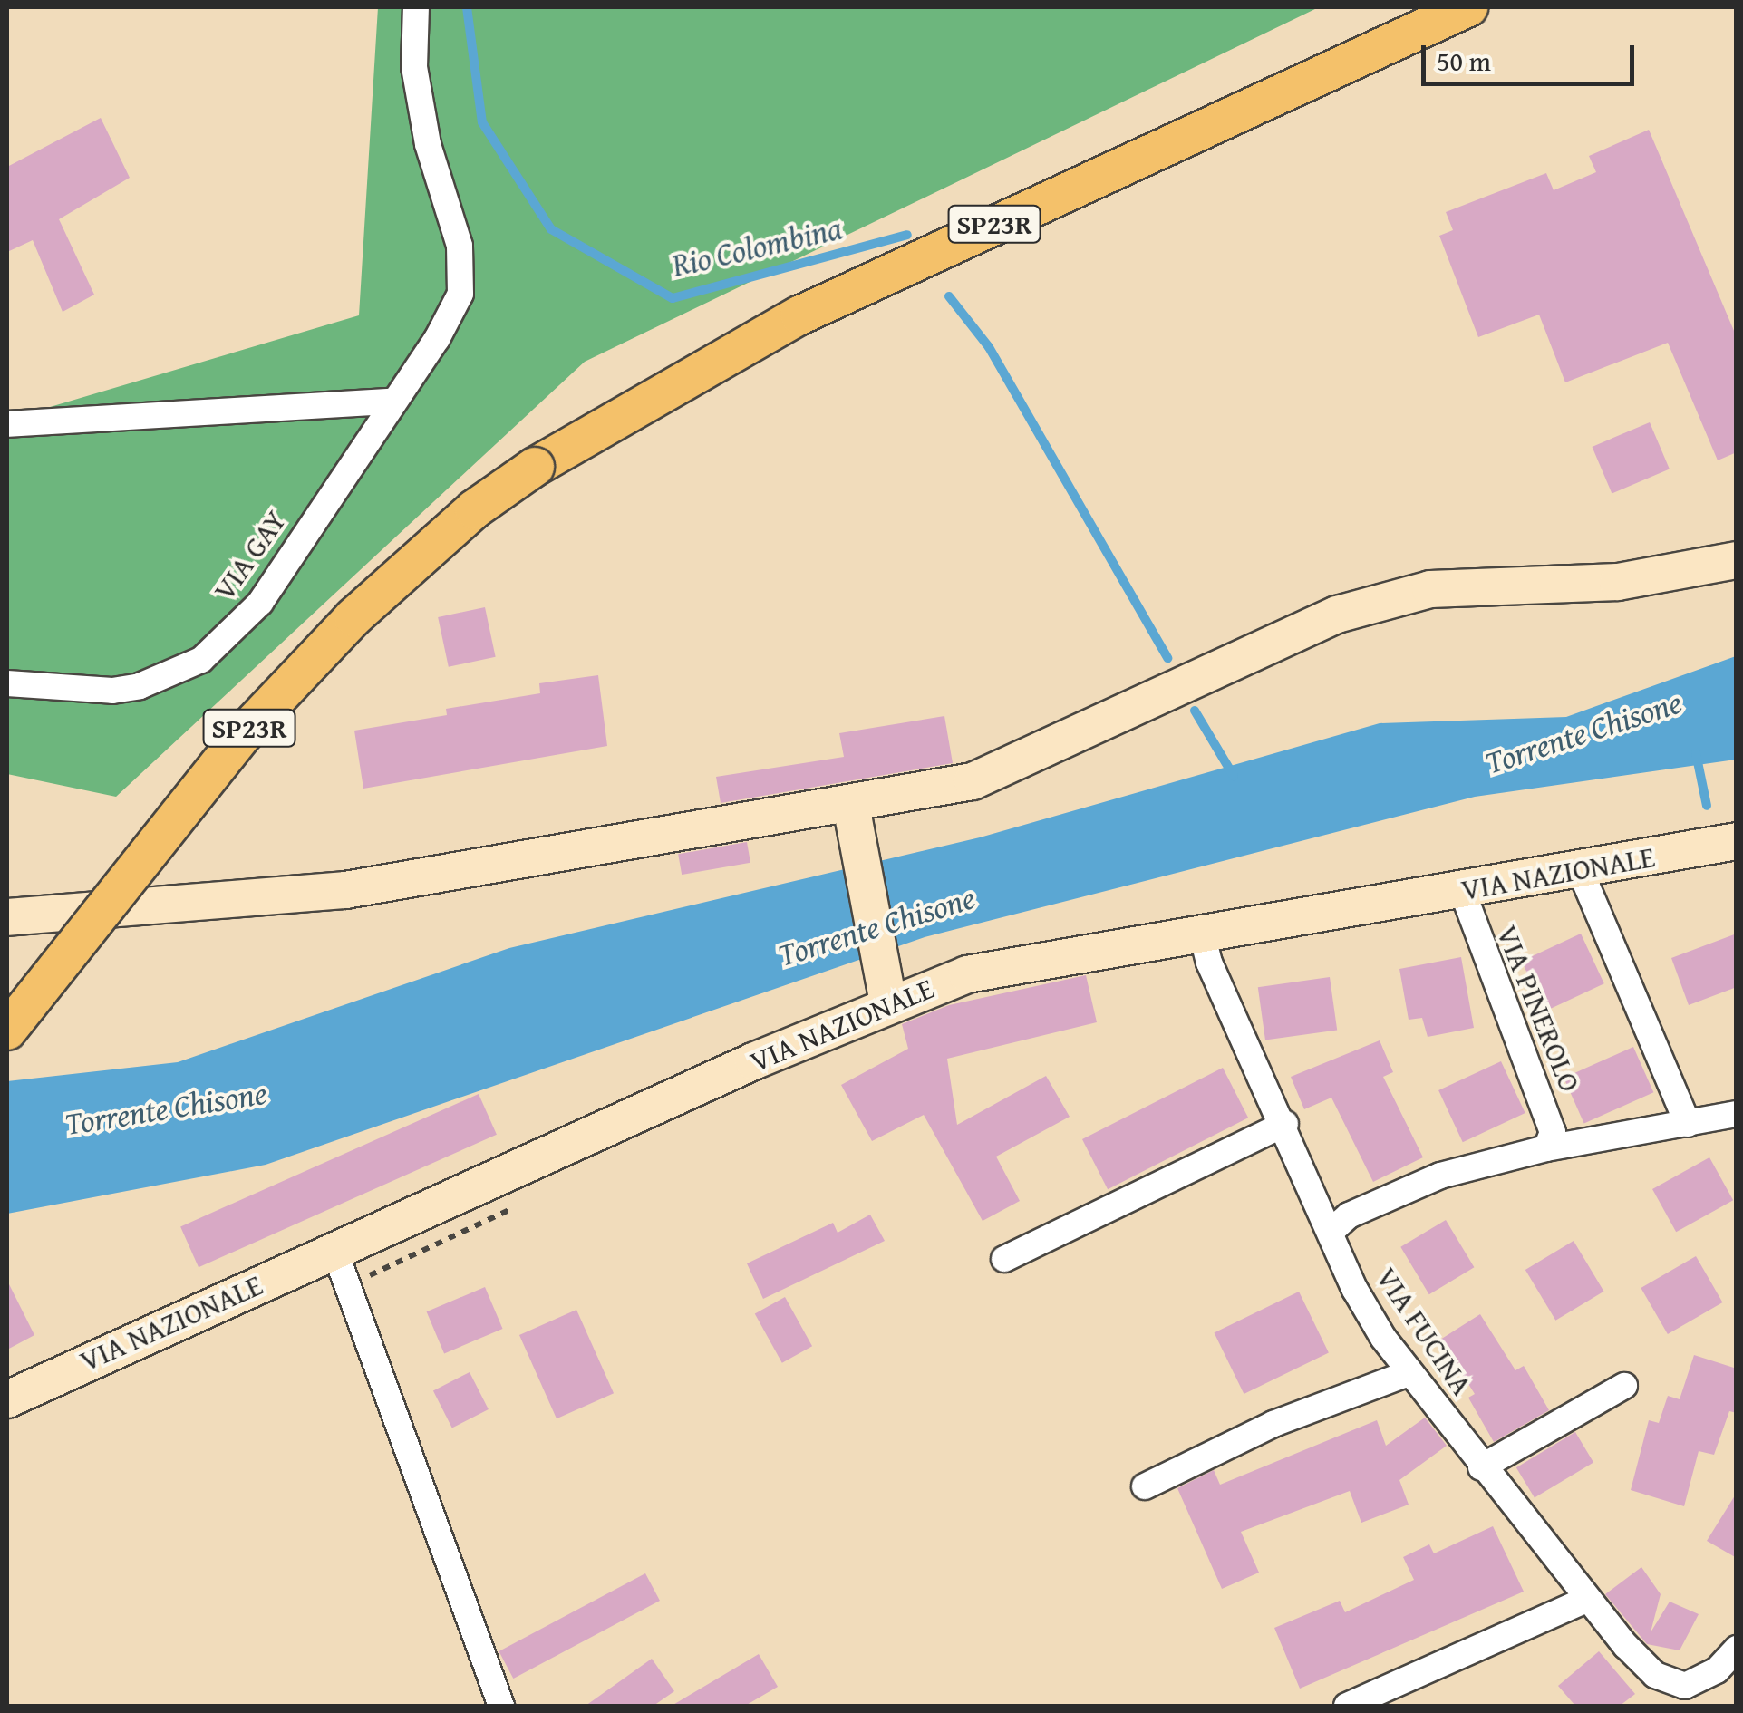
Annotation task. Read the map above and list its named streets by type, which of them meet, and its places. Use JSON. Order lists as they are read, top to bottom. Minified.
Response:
{"streets":{"main road":["SP23R"],"street":["VIA GAY","VIA NAZIONALE","VIA PINEROLO","VIA FUCINA"]},"crossings":[["VIA NAZIONALE","VIA PINEROLO"],["VIA NAZIONALE","VIA FUCINA"]],"water":["Rio Colombina","Torrente Chisone"],"scale_bar":"50 m"}
